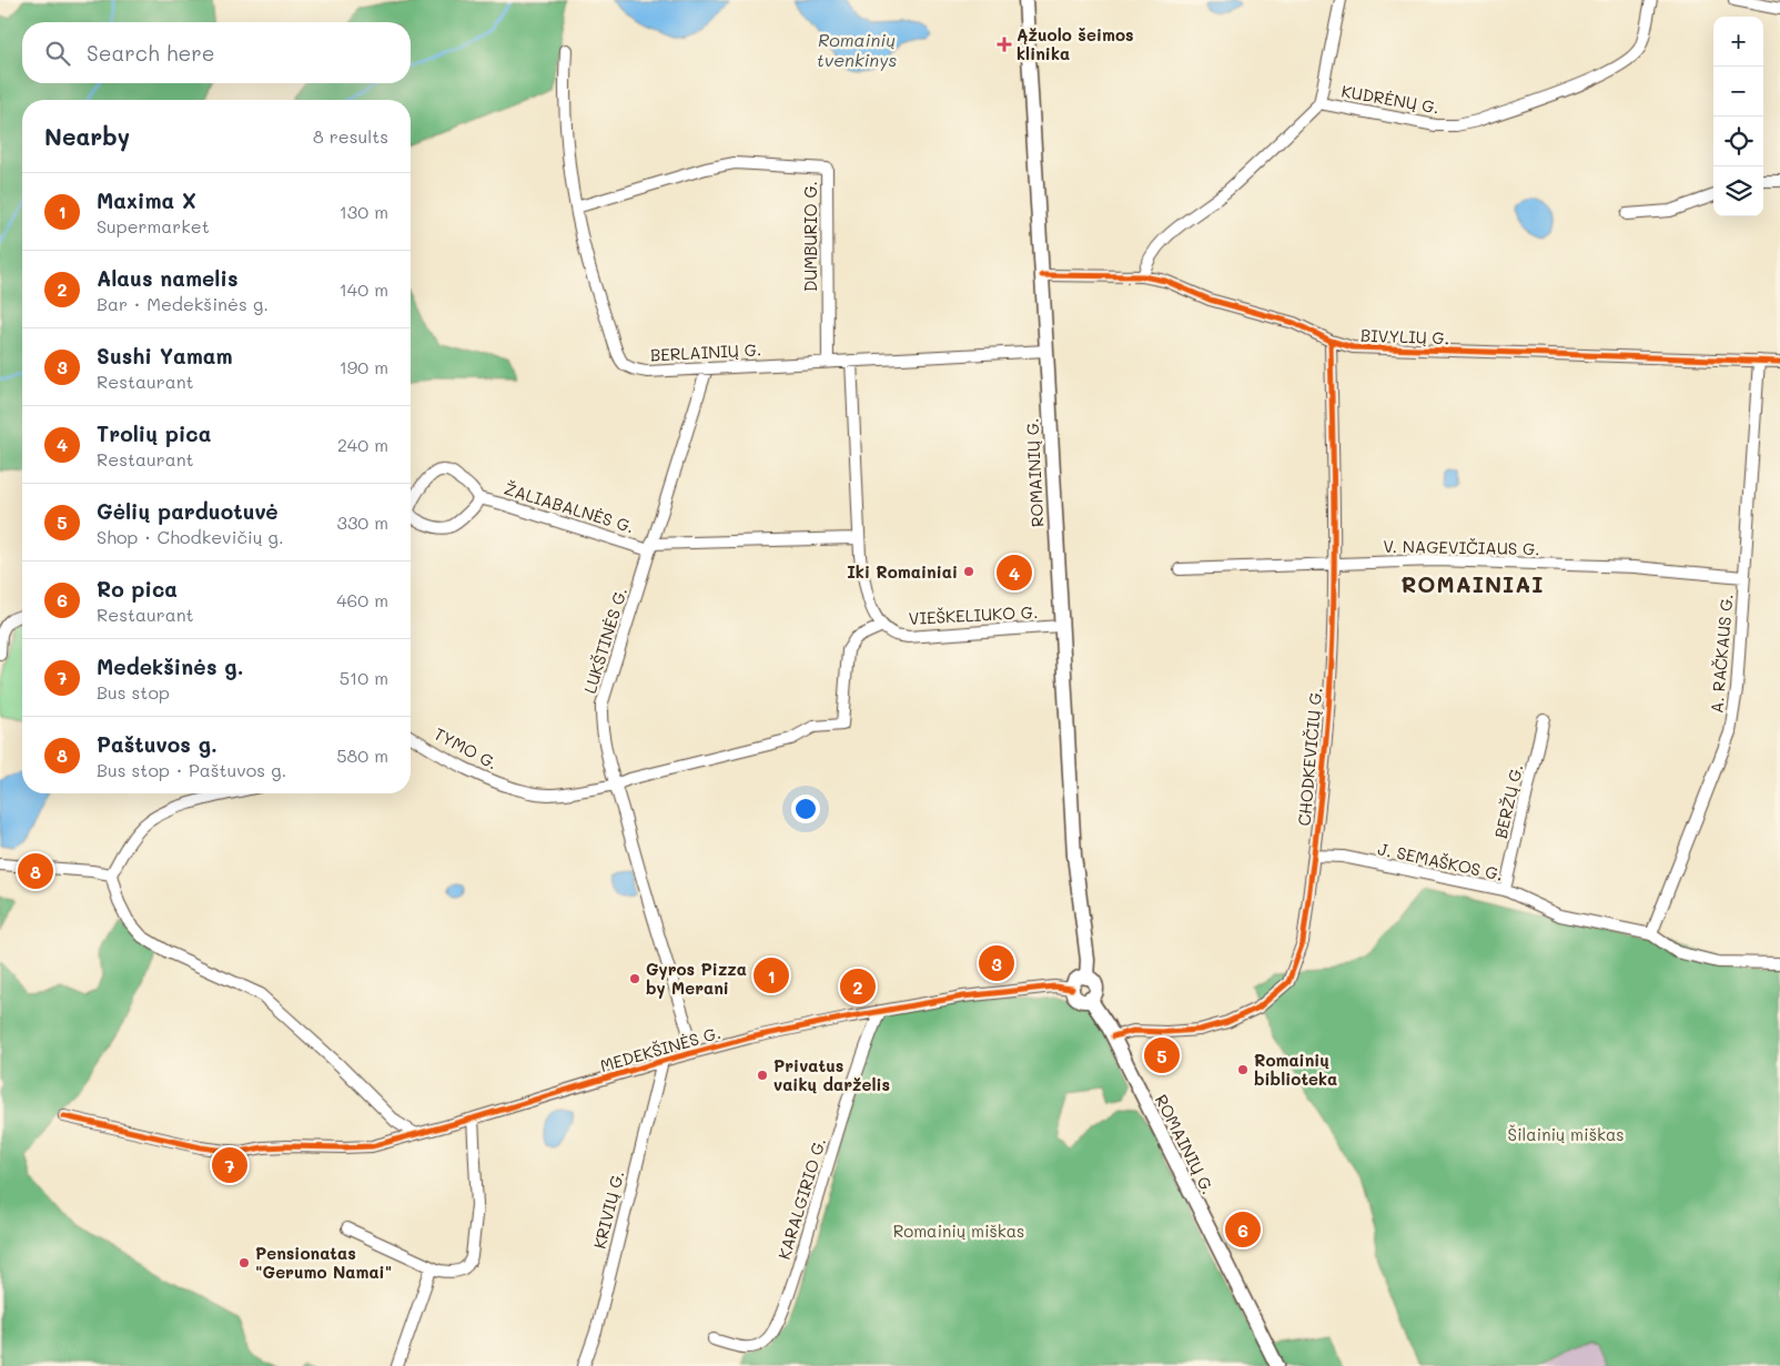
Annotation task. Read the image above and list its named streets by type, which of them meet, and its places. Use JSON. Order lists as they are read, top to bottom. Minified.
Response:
{"streets":{"main road":["ROMAINIŲ G."],"street":["KUDRĖNŲ G.","DUMBURIO G.","BIVYLIŲ G.","BERLAINIŲ G.","ŽALIABALNĖS G.","V. NAGEVIČIAUS G.","VIEŠKELIUKO G.","LUKŠTINĖS G.","A. RAČKAUS G.","TYMO G.","CHODKEVIČIŲ G.","BERŽŲ G.","J. SEMAŠKOS G.","MEDEKŠINĖS G.","KARALGIRIO G.","KRIVIŲ G."]},"crossings":[["KUDRĖNŲ G.","BIVYLIŲ G."],["DUMBURIO G.","BERLAINIŲ G."],["BIVYLIŲ G.","ROMAINIŲ G."],["BIVYLIŲ G.","A. RAČKAUS G."],["BIVYLIŲ G.","CHODKEVIČIŲ G."],["BERLAINIŲ G.","ROMAINIŲ G."],["BERLAINIŲ G.","LUKŠTINĖS G."],["ROMAINIŲ G.","VIEŠKELIUKO G."],["ROMAINIŲ G.","CHODKEVIČIŲ G."],["ROMAINIŲ G.","MEDEKŠINĖS G."],["ŽALIABALNĖS G.","LUKŠTINĖS G."],["V. NAGEVIČIAUS G.","A. RAČKAUS G."],["V. NAGEVIČIAUS G.","CHODKEVIČIŲ G."],["VIEŠKELIUKO G.","TYMO G."],["LUKŠTINĖS G.","TYMO G."],["LUKŠTINĖS G.","MEDEKŠINĖS G."],["A. RAČKAUS G.","J. SEMAŠKOS G."],["CHODKEVIČIŲ G.","J. SEMAŠKOS G."],["BERŽŲ G.","J. SEMAŠKOS G."],["MEDEKŠINĖS G.","KARALGIRIO G."],["MEDEKŠINĖS G.","KRIVIŲ G."]],"districts":["ROMAINIAI"],"water":["Romainių tvenkinys"],"parks":["Šilainių miškas","Romainių miškas"],"places":{"health":["Ąžuolo šeimos klinika"],"other":["Iki Romainiai","Gyros Pizza by Merani","Romainių biblioteka","Privatus vaikų darželis","Pensionatas \"Gerumo Namai\""]},"page":{"map_buttons":["+","−"],"search":"Search here","heading":["Nearby","8 results"],"list":[{"mark":"1","name":"Maxima X","note":"Supermarket","value":"130 m"},{"mark":"2","name":"Alaus namelis","note":"Bar · Medekšinės g.","value":"140 m"},{"mark":"3","name":"Sushi Yamam","note":"Restaurant","value":"190 m"},{"mark":"4","name":"Trolių pica","note":"Restaurant","value":"240 m"},{"mark":"5","name":"Gėlių parduotuvė","note":"Shop · Chodkevičių g.","value":"330 m"},{"mark":"6","name":"Ro pica","note":"Restaurant","value":"460 m"},{"mark":"7","name":"Medekšinės g.","note":"Bus stop","value":"510 m"},{"mark":"8","name":"Paštuvos g.","note":"Bus stop · Paštuvos g.","value":"580 m"}],"pins":["4","8","3","1","2","5","7","6"]}}
